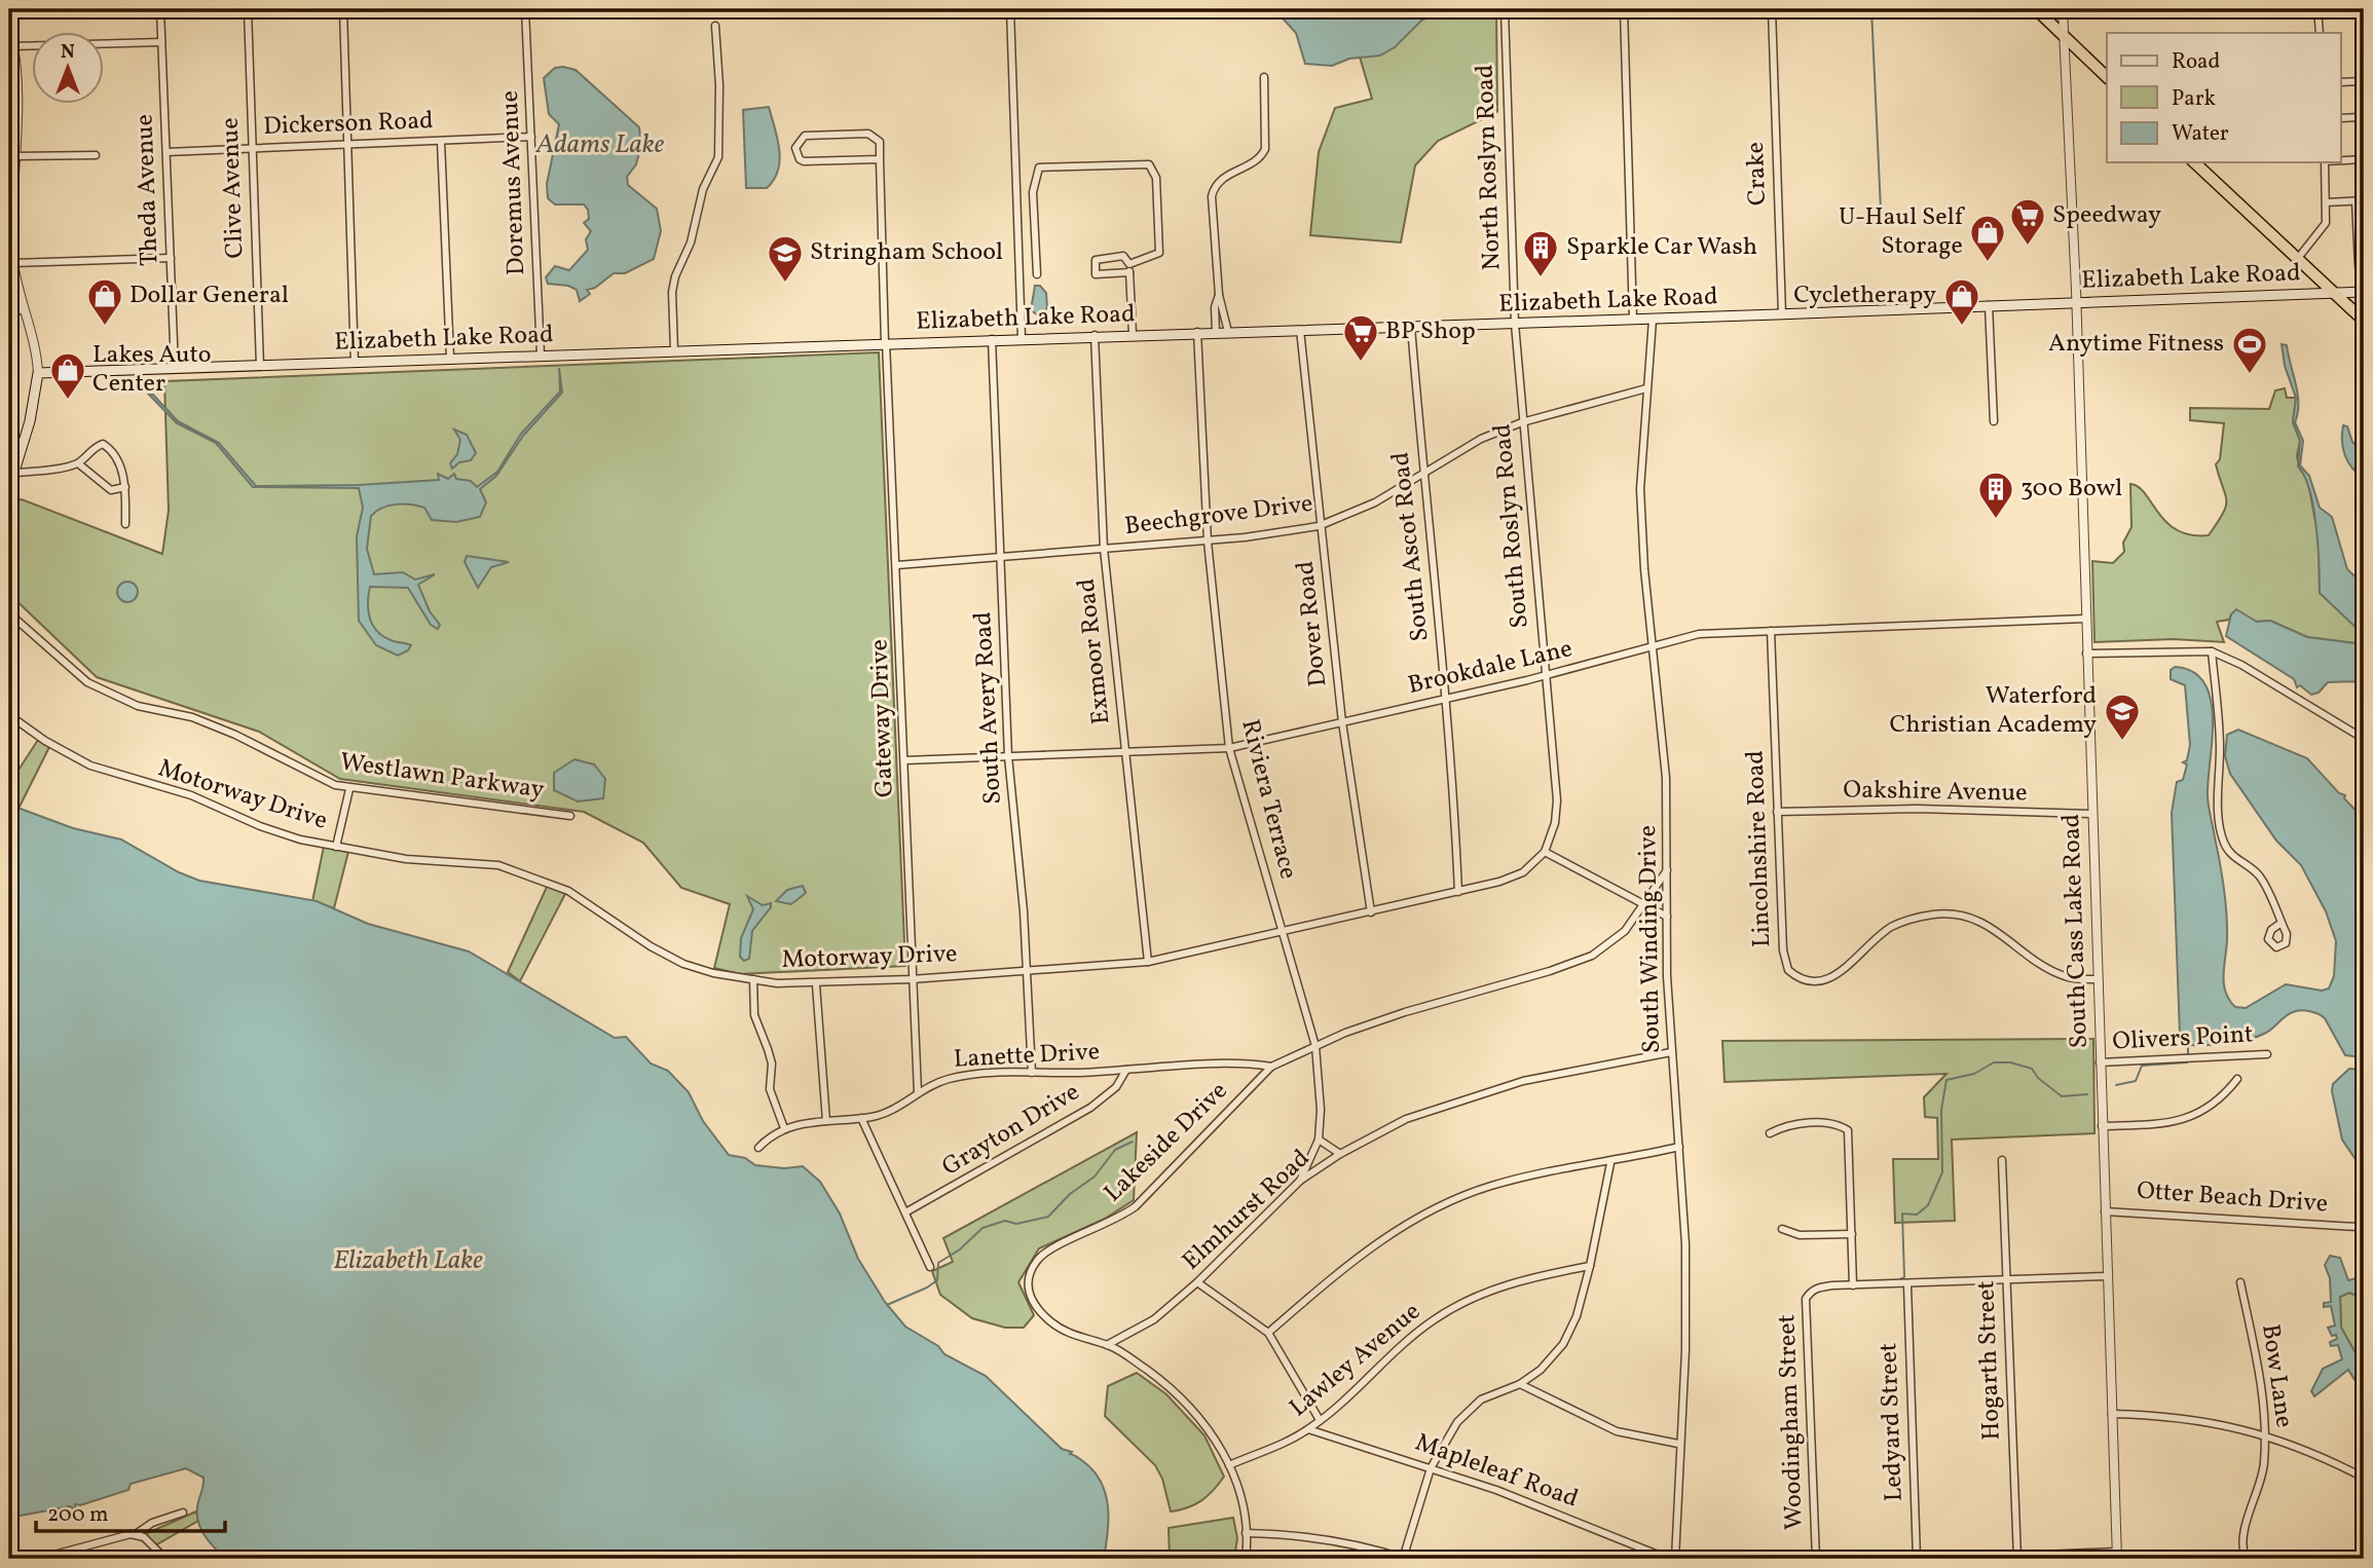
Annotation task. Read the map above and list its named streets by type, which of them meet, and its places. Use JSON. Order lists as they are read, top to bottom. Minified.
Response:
{"streets":{"main road":["Elizabeth Lake Road"],"street":["Dickerson Road","North Roslyn Road","Crake","Doremus Avenue","Clive Avenue","Theda Avenue","Beechgrove Drive","South Roslyn Road","South Ascot Road","Dover Road","Exmoor Road","Brookdale Lane","South Avery Road","Gateway Drive","Westlawn Parkway","Oakshire Avenue","Motorway Drive","Riviera Terrace","Lincolnshire Road","South Cass Lake Road","South Winding Drive","Olivers Point","Lanette Drive","Grayton Drive","Lakeside Drive","Otter Beach Drive","Elmhurst Road","Lawley Avenue","Hogarth Street","Bow Lane","Woodingham Street","Ledyard Street","Mapleleaf Road"]},"crossings":[["Dickerson Road","Doremus Avenue"],["Dickerson Road","Clive Avenue"],["Dickerson Road","Theda Avenue"],["North Roslyn Road","Elizabeth Lake Road"],["North Roslyn Road","South Roslyn Road"],["Crake","Elizabeth Lake Road"],["Doremus Avenue","Elizabeth Lake Road"],["Clive Avenue","Elizabeth Lake Road"],["Theda Avenue","Elizabeth Lake Road"],["Elizabeth Lake Road","South Roslyn Road"],["Elizabeth Lake Road","South Ascot Road"],["Elizabeth Lake Road","Dover Road"],["Elizabeth Lake Road","Exmoor Road"],["Elizabeth Lake Road","South Avery Road"],["Elizabeth Lake Road","Gateway Drive"],["Elizabeth Lake Road","Riviera Terrace"],["Elizabeth Lake Road","South Cass Lake Road"],["Elizabeth Lake Road","South Winding Drive"],["Beechgrove Drive","South Roslyn Road"],["Beechgrove Drive","South Ascot Road"],["Beechgrove Drive","Dover Road"],["Beechgrove Drive","Exmoor Road"],["Beechgrove Drive","South Avery Road"],["Beechgrove Drive","Gateway Drive"],["Beechgrove Drive","Riviera Terrace"],["Beechgrove Drive","South Winding Drive"],["South Roslyn Road","Brookdale Lane"],["South Roslyn Road","Motorway Drive"],["South Ascot Road","Brookdale Lane"],["South Ascot Road","Motorway Drive"],["Dover Road","Brookdale Lane"],["Dover Road","Motorway Drive"],["Exmoor Road","Brookdale Lane"],["Exmoor Road","Motorway Drive"],["Brookdale Lane","South Avery Road"],["Brookdale Lane","Gateway Drive"],["Brookdale Lane","Riviera Terrace"],["Brookdale Lane","Lincolnshire Road"],["Brookdale Lane","South Cass Lake Road"],["Brookdale Lane","South Winding Drive"],["South Avery Road","Motorway Drive"],["South Avery Road","Lanette Drive"],["Gateway Drive","Motorway Drive"],["Gateway Drive","Lanette Drive"],["Oakshire Avenue","Lincolnshire Road"],["Oakshire Avenue","South Cass Lake Road"],["Motorway Drive","Riviera Terrace"],["Riviera Terrace","Lakeside Drive"],["Riviera Terrace","Elmhurst Road"],["Lincolnshire Road","South Cass Lake Road"],["South Cass Lake Road","Olivers Point"],["South Cass Lake Road","Otter Beach Drive"],["South Winding Drive","Lakeside Drive"],["South Winding Drive","Elmhurst Road"],["Lanette Drive","Grayton Drive"],["Lanette Drive","Lakeside Drive"],["Lakeside Drive","Elmhurst Road"],["Lakeside Drive","Lawley Avenue"],["Lawley Avenue","Mapleleaf Road"]],"water":["Adams Lake","Elizabeth Lake"],"places":{"supermarket":["Speedway","BP Shop"],"shop":["U-Haul Self Storage","Dollar General","Cycletherapy","Lakes Auto Center"],"building":["Sparkle Car Wash","300 Bowl"],"school or university":["Stringham School","Waterford Christian Academy"],"sports":["Anytime Fitness"]},"legend":["Road","Park","Water"],"scale_bar":"200 m","north":"top"}
